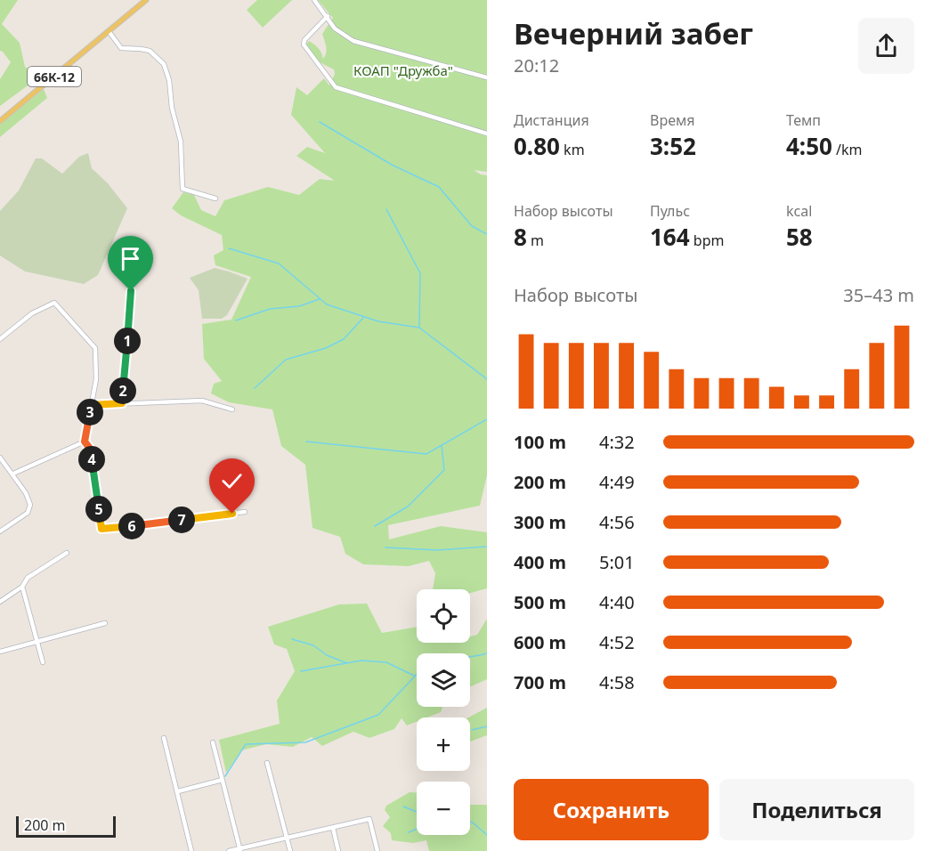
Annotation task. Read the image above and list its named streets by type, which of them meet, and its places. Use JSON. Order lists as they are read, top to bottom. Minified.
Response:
{"streets":{"main road":["66К-12"]},"parks":["КОАП \"Дружба\""],"scale_bar":"200 m","page":{"heading":["Вечерний забег","20:12"],"stats":[["Дистанция","0.80 km"],["Время","3:52"],["Темп","4:50 /km"],["Набор высоты","8 m"],["Пульс","164 bpm"],["kcal","58"]],"chart":["Набор высоты","35–43 m"],"pins":["1","2","3","4","5","7","6"],"list":[{"name":"100 m","note":"4:32"},{"name":"200 m","note":"4:49"},{"name":"300 m","note":"4:56"},{"name":"400 m","note":"5:01"},{"name":"500 m","note":"4:40"},{"name":"600 m","note":"4:52"},{"name":"700 m","note":"4:58"}],"map_buttons":["+","−"],"buttons":["Сохранить","Поделиться"],"scale":"200 m"}}
